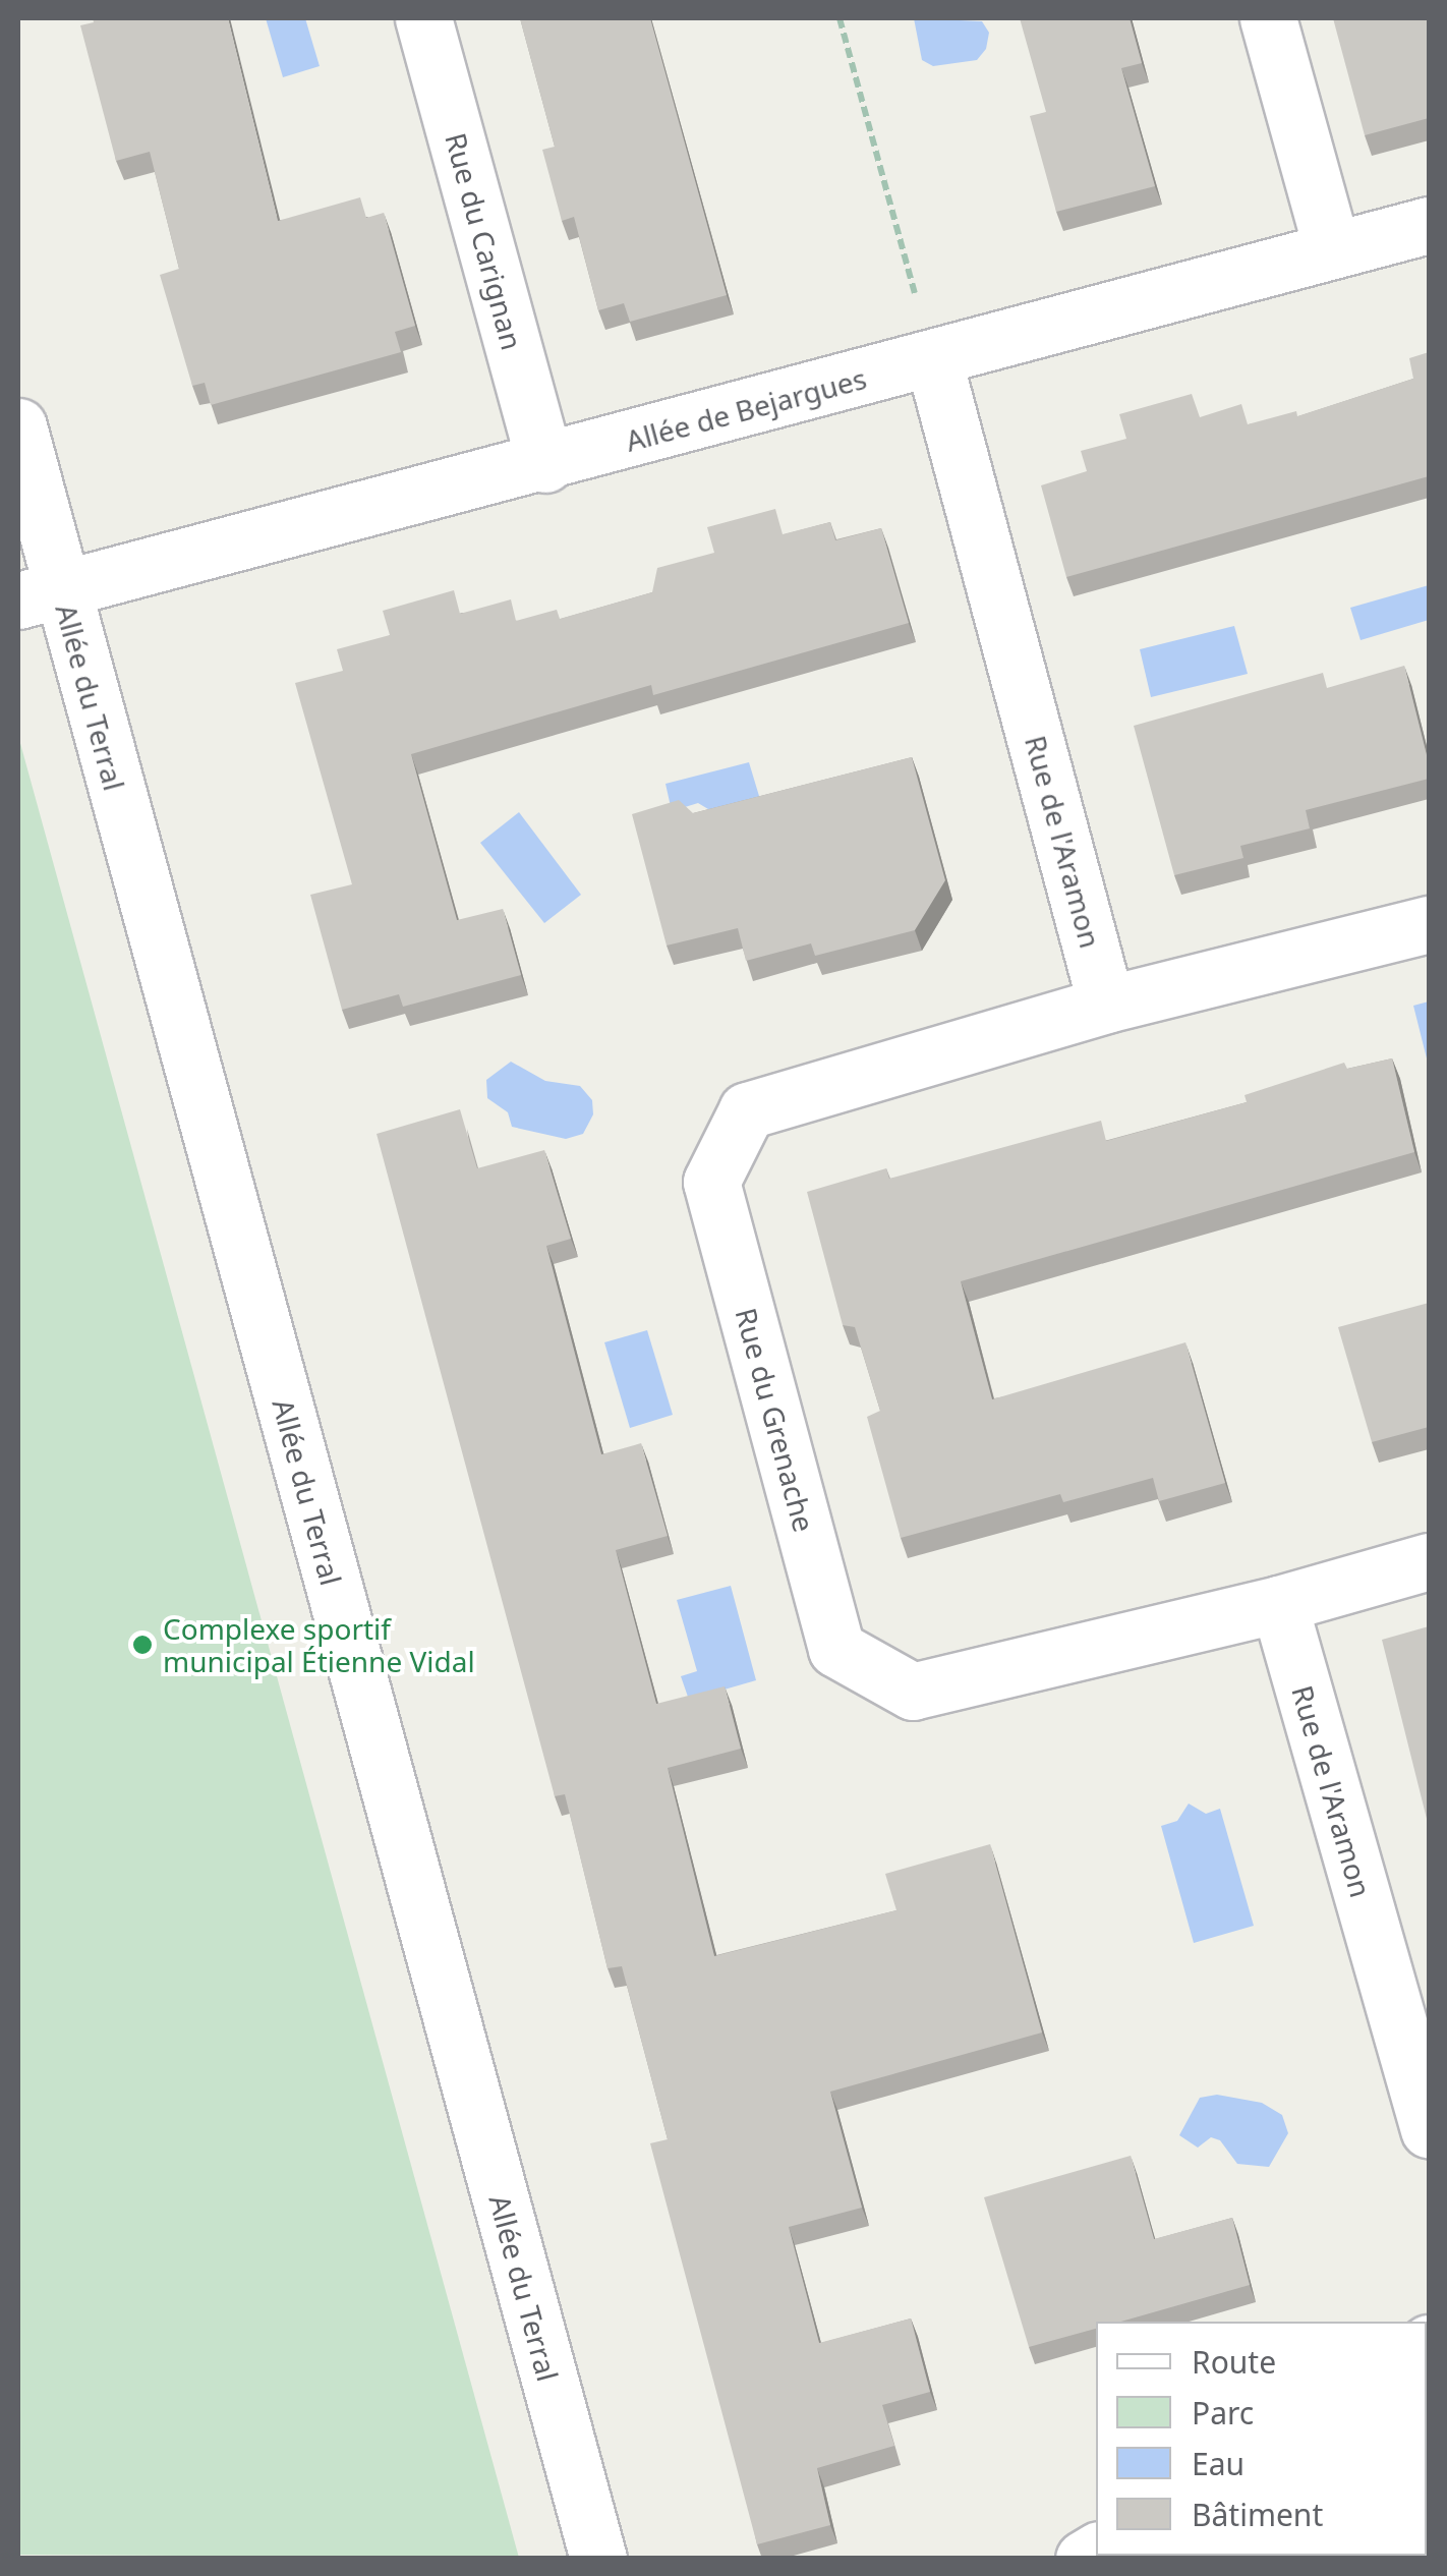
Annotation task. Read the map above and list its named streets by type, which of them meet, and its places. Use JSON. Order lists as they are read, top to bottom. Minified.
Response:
{"streets":{"street":["Rue du Carignan","Allée de Bejargues","Allée du Terral","Rue de l'Aramon","Rue du Grenache"]},"crossings":[["Rue du Carignan","Allée de Bejargues"],["Allée de Bejargues","Allée du Terral"],["Allée de Bejargues","Rue de l'Aramon"],["Rue de l'Aramon","Rue du Grenache"]],"places":["Complexe sportif municipal Étienne Vidal"],"legend":["Route","Parc","Eau","Bâtiment"]}
